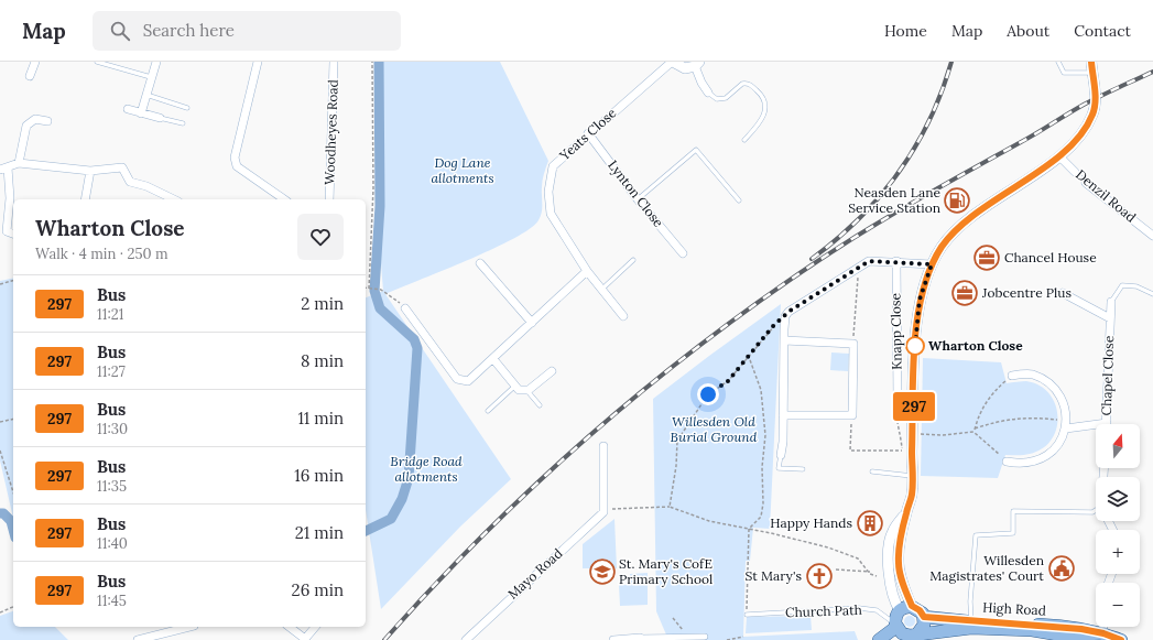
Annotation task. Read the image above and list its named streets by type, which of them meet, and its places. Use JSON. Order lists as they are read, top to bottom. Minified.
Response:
{"streets":{"main road":["High Road"],"street":["Woodheyes Road","Yeats Close","Lynton Close","Denzil Road","Knapp Close","Chapel Close","Mayo Road"],"lane":["Church Path"]},"crossings":[["Yeats Close","Lynton Close"],["High Road","Church Path"]],"parks":["Dog Lane allotments","Willesden Old Burial Ground","Bridge Road allotments"],"places":{"fuel station":["Neasden Lane Service Station"],"office":["Chancel House","Jobcentre Plus"],"other":["Wharton Close"],"building":["Happy Hands"],"public building":["Willesden Magistrates' Court"],"school or university":["St. Mary's CofE Primary School"],"church":["St Mary's"]},"lines":["bus line 297"],"north":"top","page":{"header":"Map","search":"Search here","nav":["Home","Map","About","Contact"],"on_map":"297","heading":["Wharton Close","Walk · 4 min · 250 m"],"list":[{"mark":"297","name":"Bus","note":"11:21","value":"2 min"},{"mark":"297","name":"Bus","note":"11:27","value":"8 min"},{"mark":"297","name":"Bus","note":"11:30","value":"11 min"},{"mark":"297","name":"Bus","note":"11:35","value":"16 min"},{"mark":"297","name":"Bus","note":"11:40","value":"21 min"},{"mark":"297","name":"Bus","note":"11:45","value":"26 min"}],"map_buttons":["+","−"]}}
